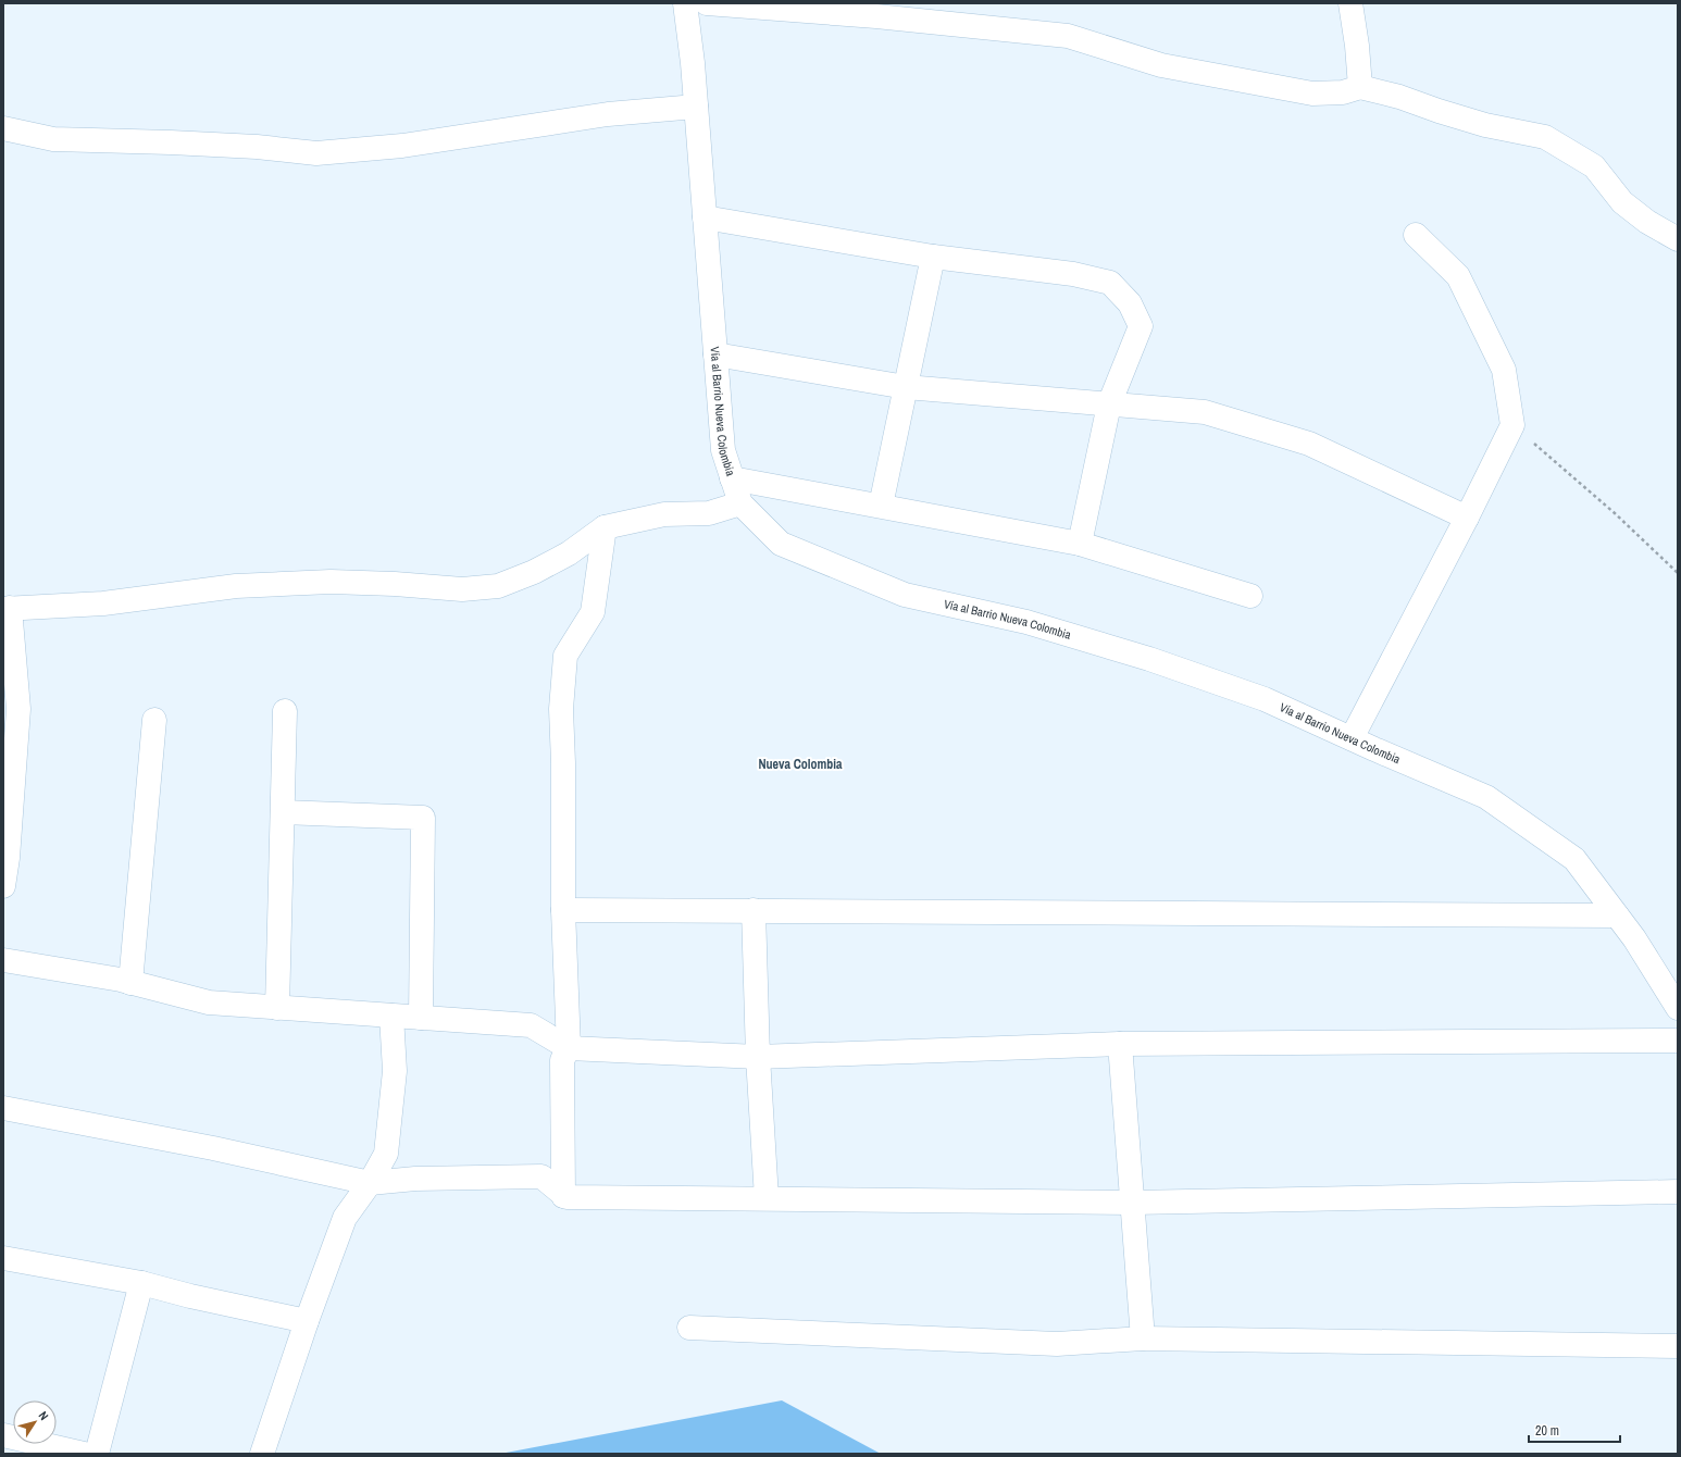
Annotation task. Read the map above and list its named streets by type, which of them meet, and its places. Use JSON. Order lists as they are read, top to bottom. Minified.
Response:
{"streets":{"street":["Vía al Barrio Nueva Colombia"]},"districts":["Nueva Colombia"],"scale_bar":"20 m","north":"top right"}
